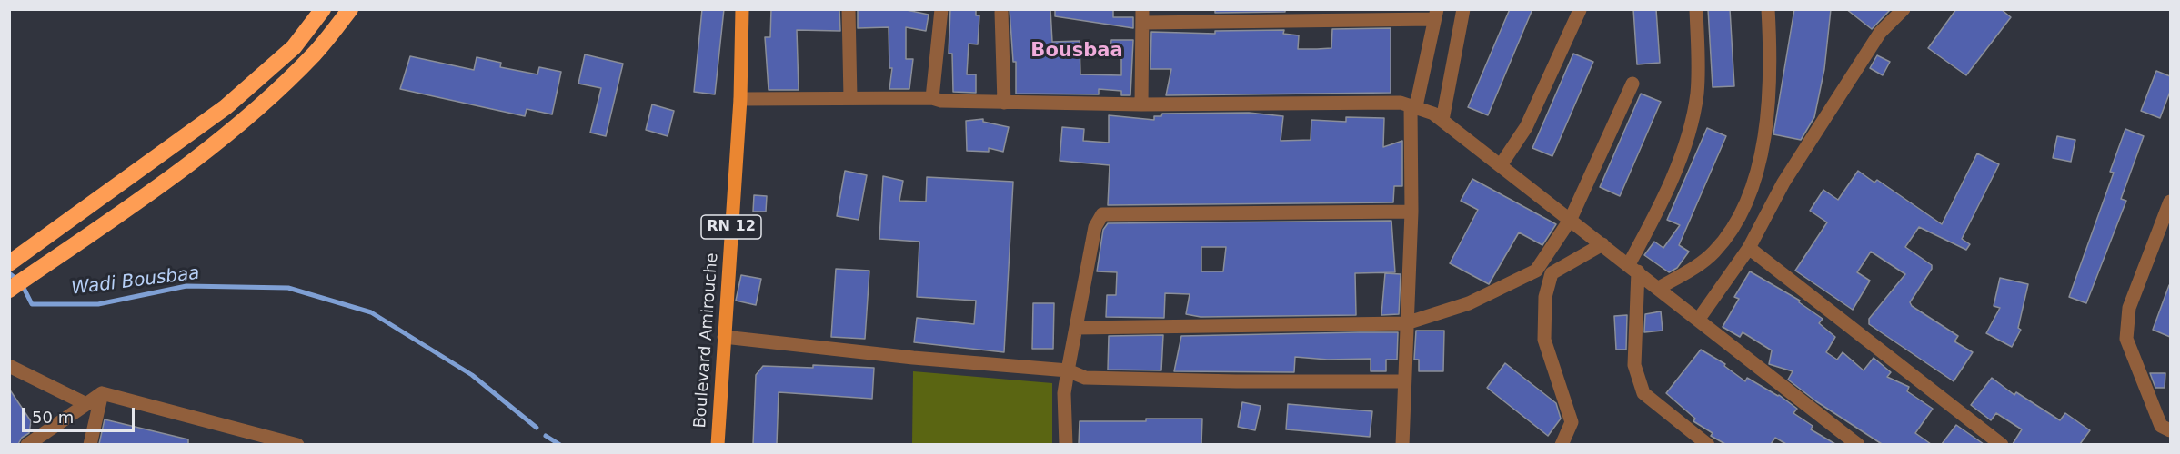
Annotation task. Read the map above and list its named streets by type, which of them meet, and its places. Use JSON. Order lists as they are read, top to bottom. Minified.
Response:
{"streets":{"main road":["RN 12","Boulevard Amirouche"]},"districts":["Bousbaa"],"water":["Wadi Bousbaa"],"scale_bar":"50 m"}
